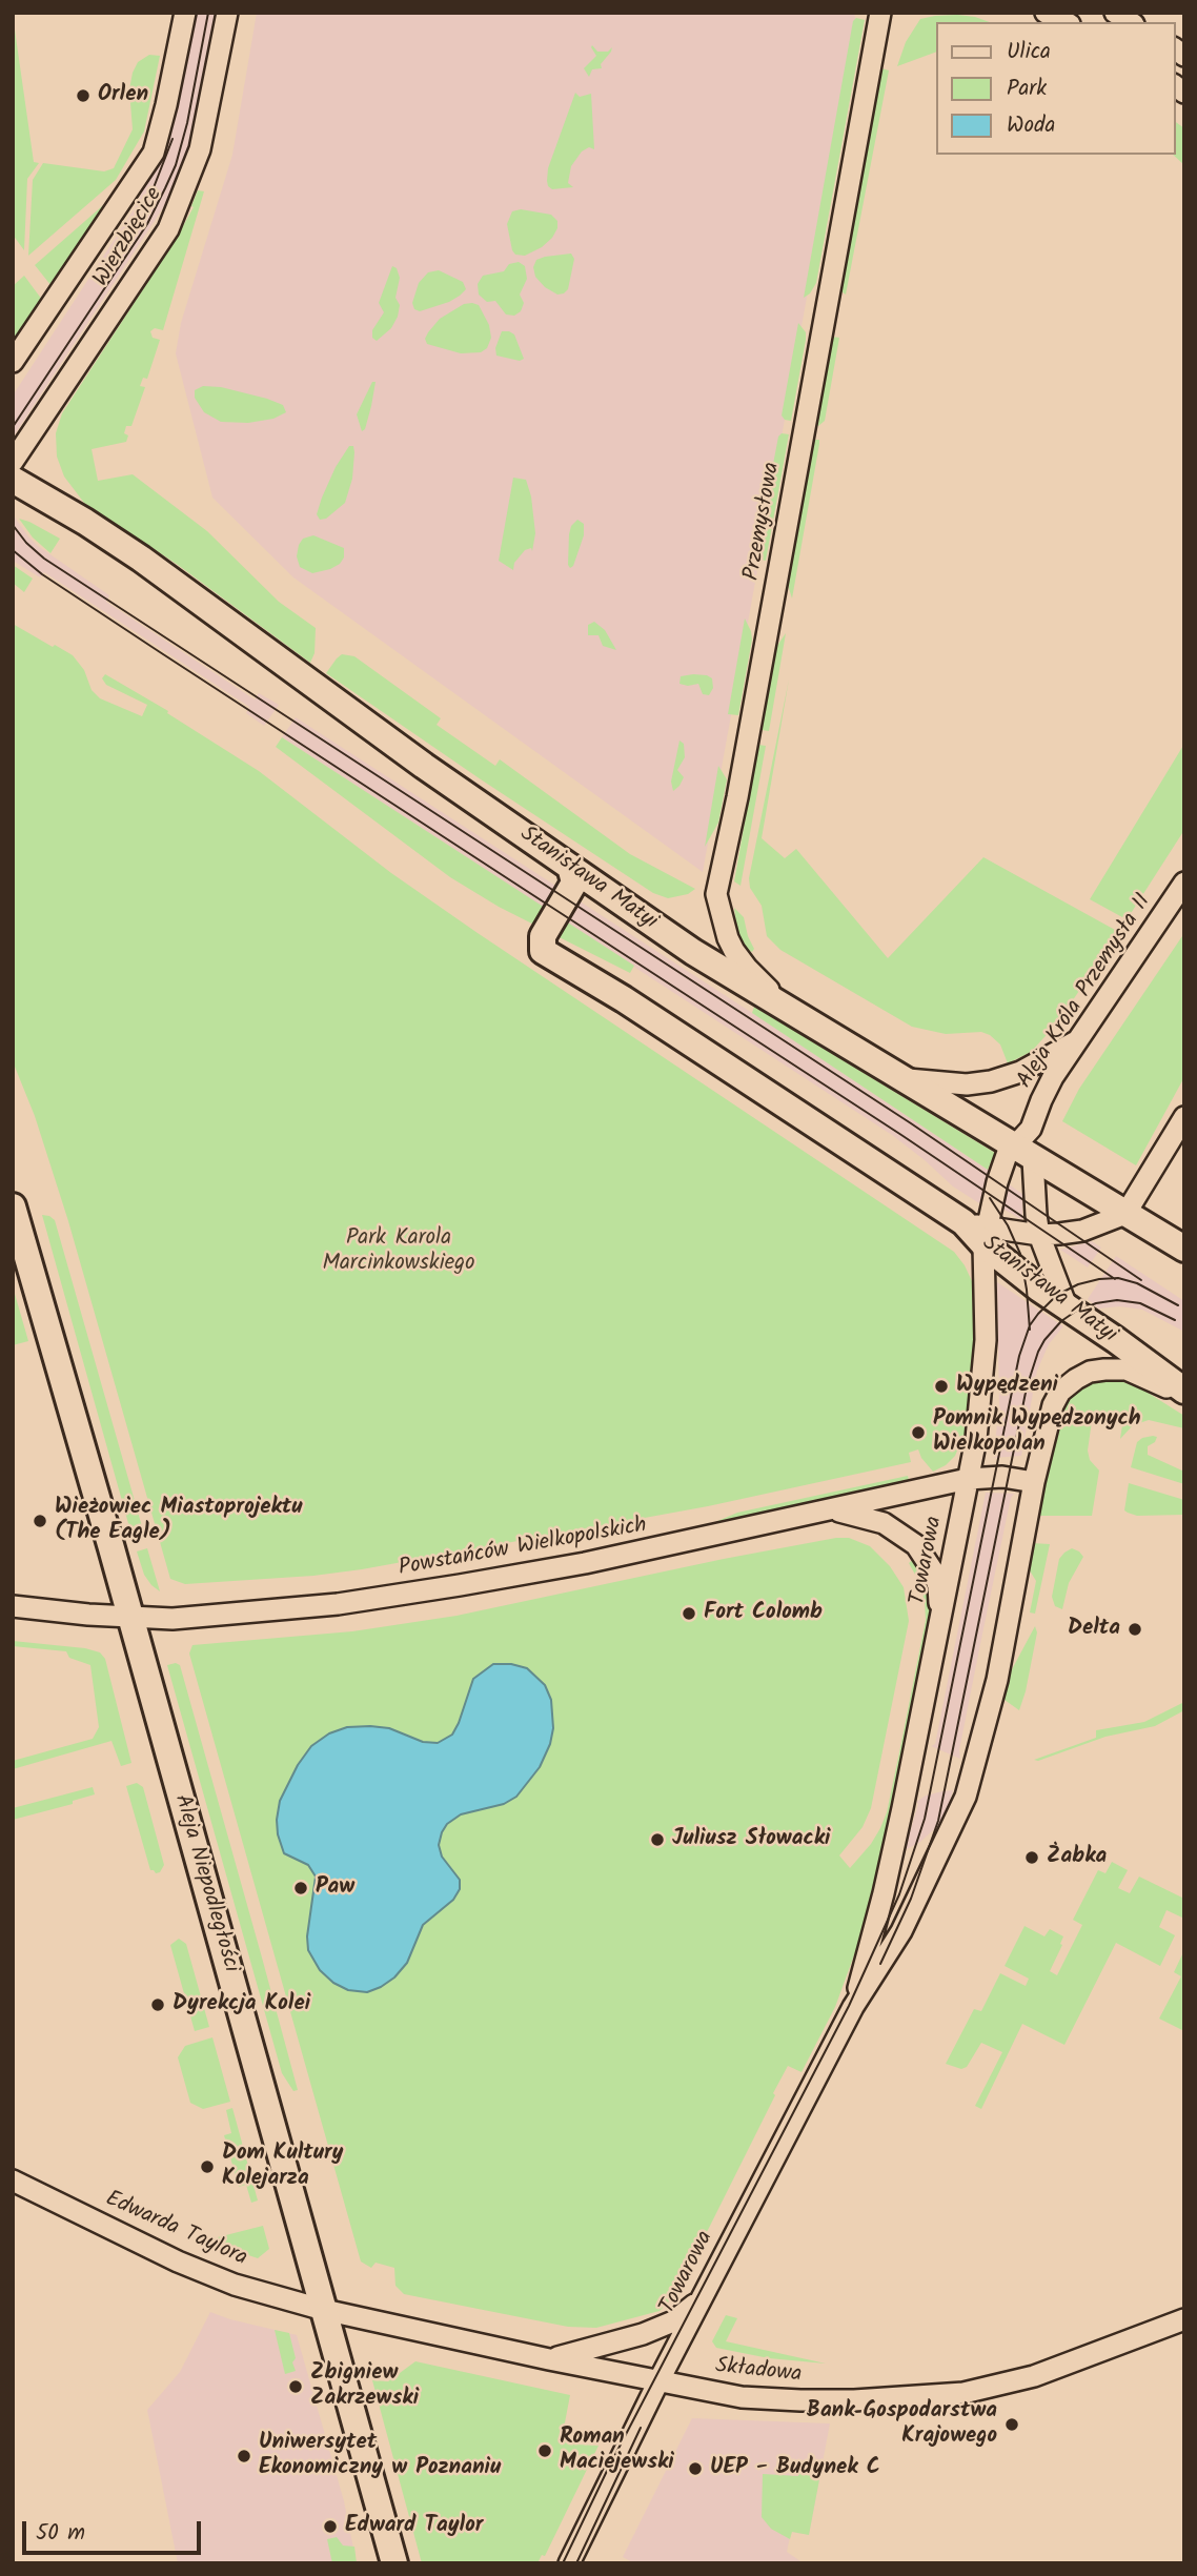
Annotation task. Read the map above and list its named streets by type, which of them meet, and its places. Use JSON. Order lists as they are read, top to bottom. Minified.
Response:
{"streets":{"street":["Wierzbięcice","Przemysłowa","Stanisława Matyi","Aleja Króla Przemysła II","Powstańców Wielkopolskich","Towarowa","Aleja Niepodległości","Edwarda Taylora","Składowa"]},"crossings":[["Przemysłowa","Stanisława Matyi"],["Stanisława Matyi","Aleja Króla Przemysła II"],["Stanisława Matyi","Towarowa"],["Aleja Króla Przemysła II","Towarowa"],["Powstańców Wielkopolskich","Towarowa"],["Powstańców Wielkopolskich","Aleja Niepodległości"],["Towarowa","Składowa"],["Aleja Niepodległości","Edwarda Taylora"],["Aleja Niepodległości","Składowa"],["Edwarda Taylora","Składowa"]],"parks":["Park Karola Marcinkowskiego"],"places":["Orlen","Wypędzeni","Pomnik Wypędzonych Wielkopolan","Wieżowiec Miastoprojektu (The Eagle)","Fort Colomb","Delta","Juliusz Słowacki","Żabka","Paw","Dyrekcja Kolei","Dom Kultury Kolejarza","Zbigniew Zakrzewski","Bank Gospodarstwa Krajowego","Roman Maciejewski","Uniwersytet Ekonomiczny w Poznaniu","UEP - Budynek C","Edward Taylor"],"legend":["Ulica","Park","Woda"],"scale_bar":"50 m"}
